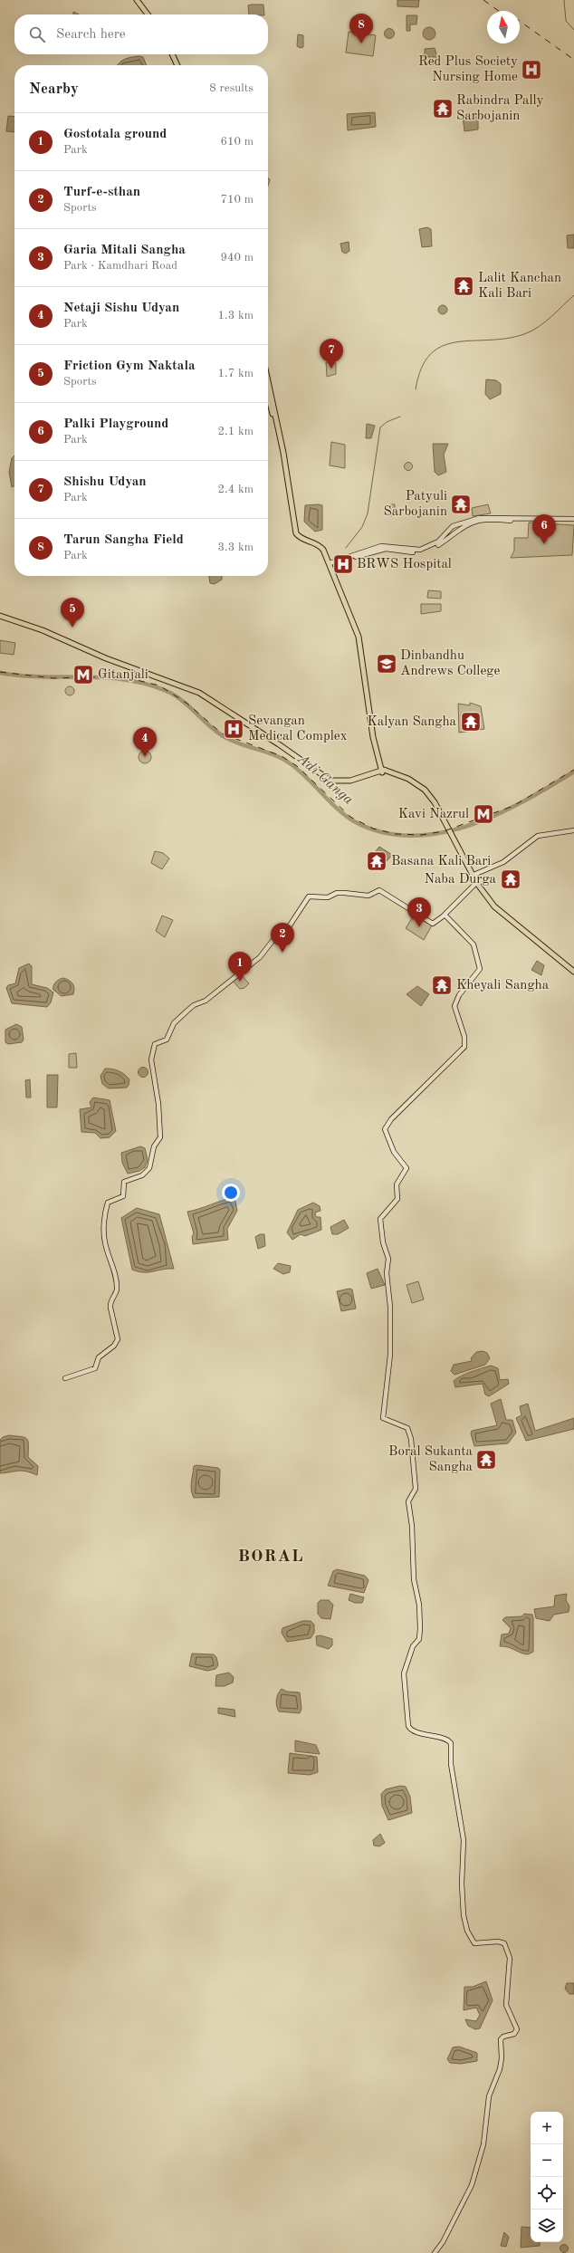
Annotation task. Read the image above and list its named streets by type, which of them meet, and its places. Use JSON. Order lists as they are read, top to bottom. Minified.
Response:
{"districts":["BORAL"],"water":["Adi Ganga"],"places":{"hospital":["Red Plus Society Nursing Home","BRWS Hospital","Sevangan Medical Complex"],"temple":["Rabindra Pally Sarbojanin","Lalit Kanchan Kali Bari","Patyuli Sarbojanin","Kalyan Sangha","Basana Kali Bari","Naba Durga","Kheyali Sangha","Boral Sukanta Sangha"],"school or university":["Dinbandhu Andrews College"],"metro station":["Gitanjali","Kavi Nazrul"]},"north":"top","page":{"pins":["8","7","6","5","4","3","2","1"],"search":"Search here","heading":["Nearby","8 results"],"list":[{"mark":"1","name":"Gostotala ground","note":"Park","value":"610 m"},{"mark":"2","name":"Turf-e-sthan","note":"Sports","value":"710 m"},{"mark":"3","name":"Garia Mitali Sangha","note":"Park · Kamdhari Road","value":"940 m"},{"mark":"4","name":"Netaji Sishu Udyan","note":"Park","value":"1.3 km"},{"mark":"5","name":"Friction Gym Naktala","note":"Sports","value":"1.7 km"},{"mark":"6","name":"Palki Playground","note":"Park","value":"2.1 km"},{"mark":"7","name":"Shishu Udyan","note":"Park","value":"2.4 km"},{"mark":"8","name":"Tarun Sangha Field","note":"Park","value":"3.3 km"}],"map_buttons":["+","−"]}}
